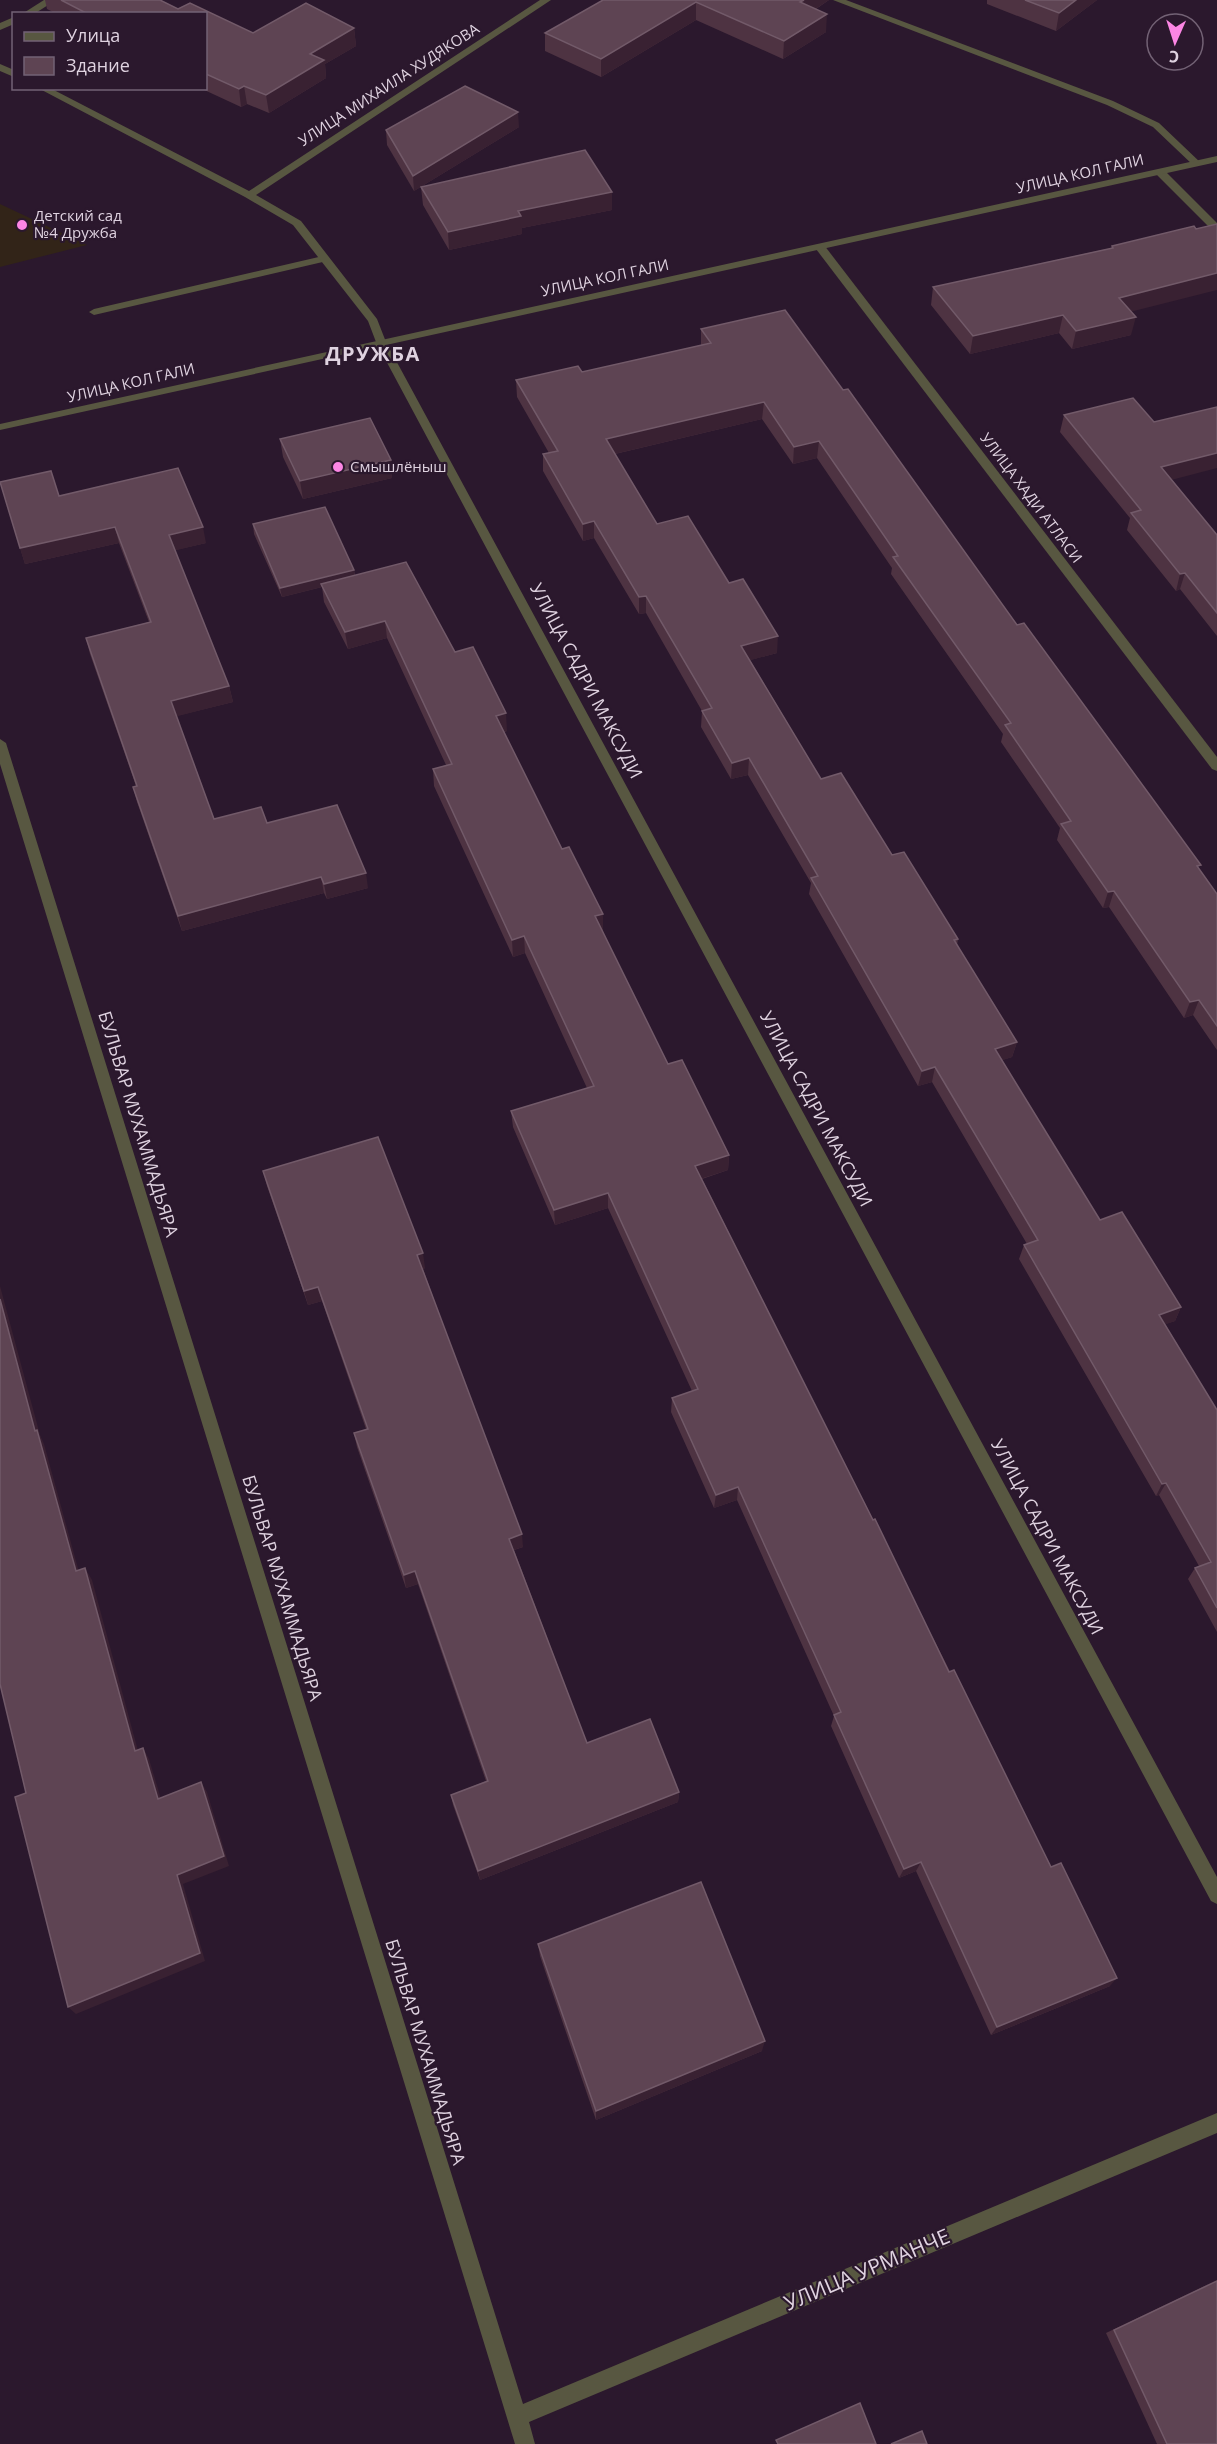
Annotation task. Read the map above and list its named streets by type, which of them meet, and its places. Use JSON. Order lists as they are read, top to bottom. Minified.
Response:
{"streets":{"street":["УЛИЦА МИХАИЛА ХУДЯКОВА","УЛИЦА КОЛ ГАЛИ","УЛИЦА ХАДИ АТЛАСИ","УЛИЦА САДРИ МАКСУДИ","БУЛЬВАР МУХАММАДЬЯРА","УЛИЦА УРМАНЧЕ"]},"crossings":[["УЛИЦА МИХАИЛА ХУДЯКОВА","УЛИЦА САДРИ МАКСУДИ"],["УЛИЦА КОЛ ГАЛИ","УЛИЦА ХАДИ АТЛАСИ"],["УЛИЦА КОЛ ГАЛИ","УЛИЦА САДРИ МАКСУДИ"],["БУЛЬВАР МУХАММАДЬЯРА","УЛИЦА УРМАНЧЕ"]],"districts":["ДРУЖБА"],"places":["Детский сад №4 Дружба","Смышлёныш"],"legend":["Улица","Здание"],"north":"bottom"}
